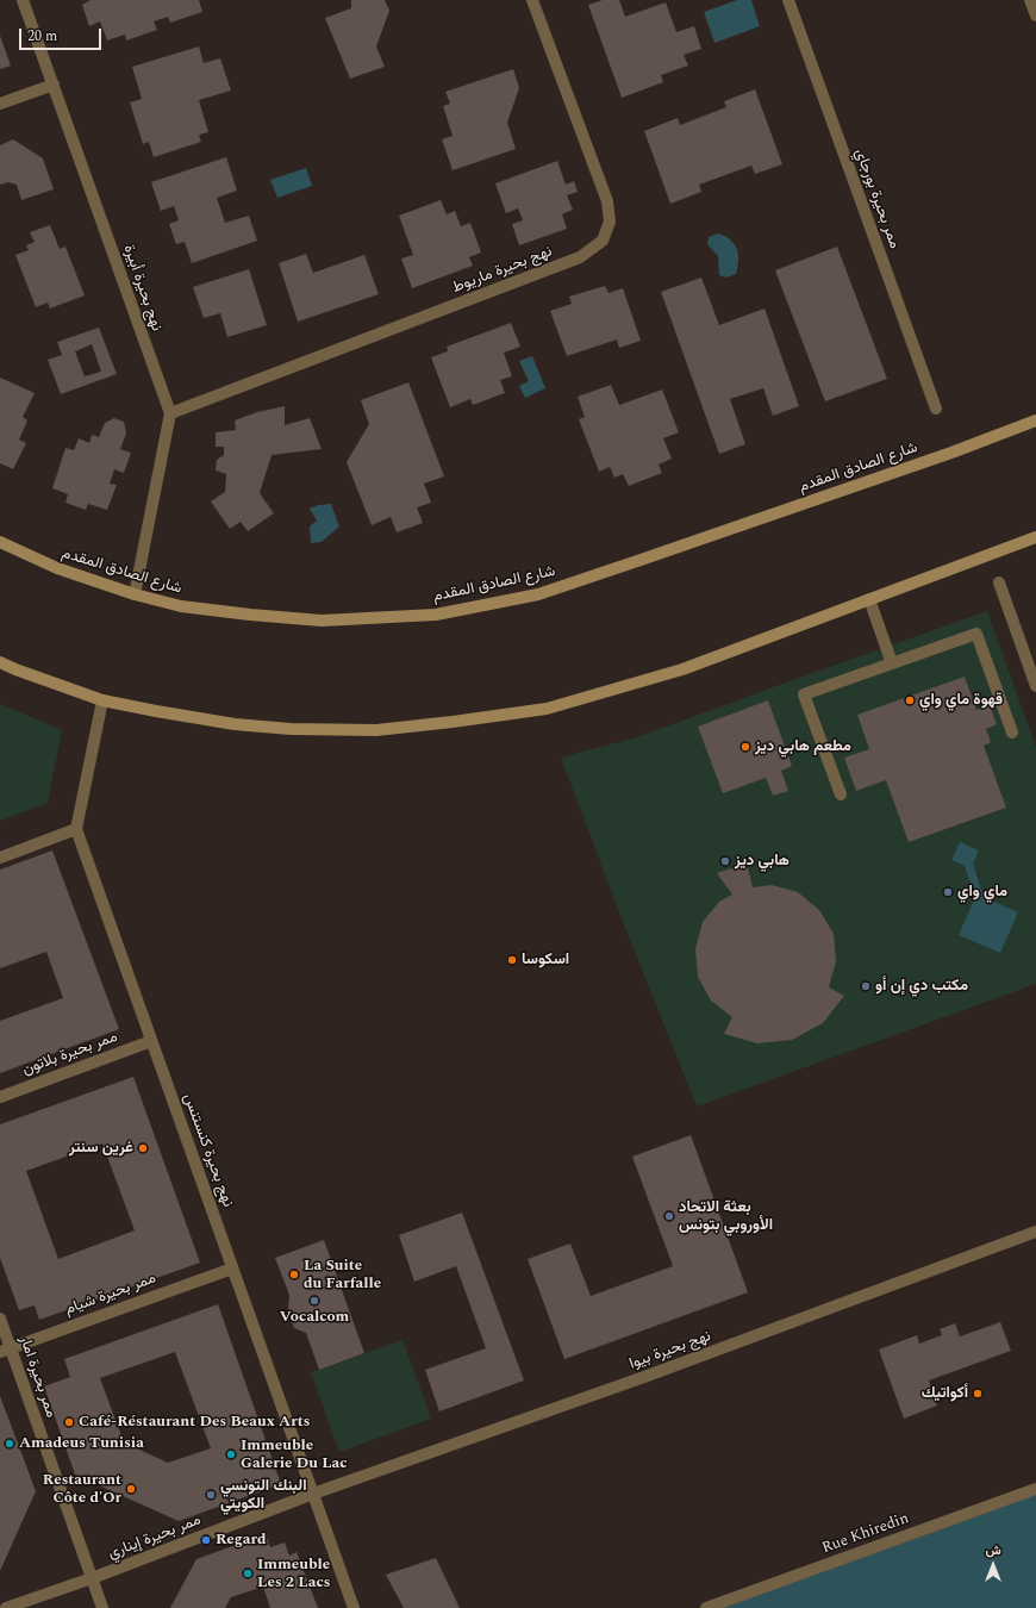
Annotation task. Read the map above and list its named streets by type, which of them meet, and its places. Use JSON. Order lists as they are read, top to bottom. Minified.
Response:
{"streets":{"main road":["شارع الصادق المقدم"],"street":["ممر بحيرة بورجاي","نهج بحيرة ماريوط","نهج بحيرة أبيرة","ممر بحيرة بلاتون","نهج بحيرة كنستنس","ممر بحيرة شيام","نهج بحيرة بيوا","ممر بحيرة امار","Rue Khiredin","ممر بحيرة إيناري"]},"crossings":[["نهج بحيرة ماريوط","نهج بحيرة أبيرة"],["ممر بحيرة بلاتون","نهج بحيرة كنستنس"],["نهج بحيرة كنستنس","ممر بحيرة شيام"],["نهج بحيرة كنستنس","نهج بحيرة بيوا"],["نهج بحيرة كنستنس","ممر بحيرة إيناري"],["ممر بحيرة شيام","ممر بحيرة امار"],["نهج بحيرة بيوا","ممر بحيرة إيناري"],["ممر بحيرة امار","ممر بحيرة إيناري"]],"places":["قهوة ماي واي","مطعم هابي ديز","هابي ديز","ماي واي","اسكوسا","مكتب دي إن أو","غرين سنتر","بعثة الاتحاد الأوروبي بتونس","La Suite du Farfalle","Vocalcom","أكواتيك","Café-Réstaurant Des Beaux Arts","Amadeus Tunisia","Immeuble Galerie Du Lac","Restaurant Côte d'Or","البنك التونسي الكويتي","Regard","Immeuble Les 2 Lacs"],"scale_bar":"20 m","north":"top"}
